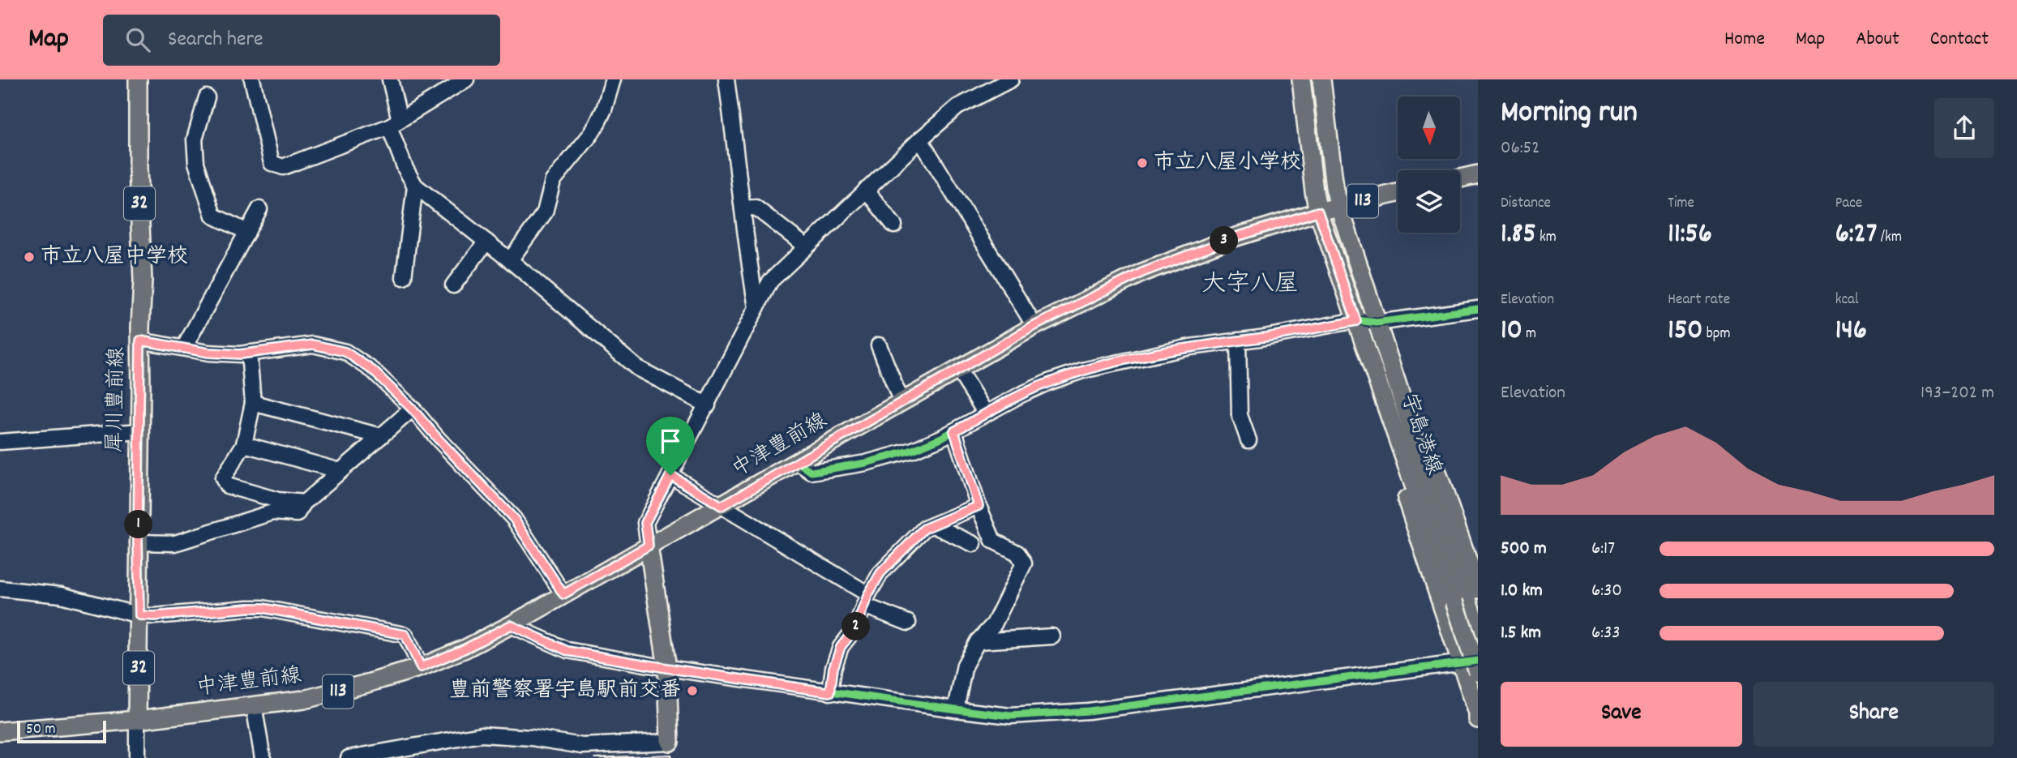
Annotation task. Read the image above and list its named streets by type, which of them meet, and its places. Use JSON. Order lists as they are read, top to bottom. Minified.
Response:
{"streets":{"main road":["113","32","犀川豊前線","宇島港線","中津豊前線"]},"crossings":[["犀川豊前線","中津豊前線"],["宇島港線","中津豊前線"]],"districts":["大字八屋"],"places":["市立八屋小学校","市立八屋中学校","豊前警察署宇島駅前交番"],"scale_bar":"50 m","north":"bottom","page":{"header":"Map","search":"Search here","nav":["Home","Map","About","Contact"],"heading":["Morning run","06:52"],"stats":[["Distance","1.85 km"],["Time","11:56"],["Pace","6:27 /km"],["Elevation","10 m"],["Heart rate","150 bpm"],["kcal","146"]],"pins":["3","1","2"],"chart":["Elevation","193–202 m"],"list":[{"name":"500 m","note":"6:17"},{"name":"1.0 km","note":"6:30"},{"name":"1.5 km","note":"6:33"}],"buttons":["Save","Share"],"scale":"50 m"}}
